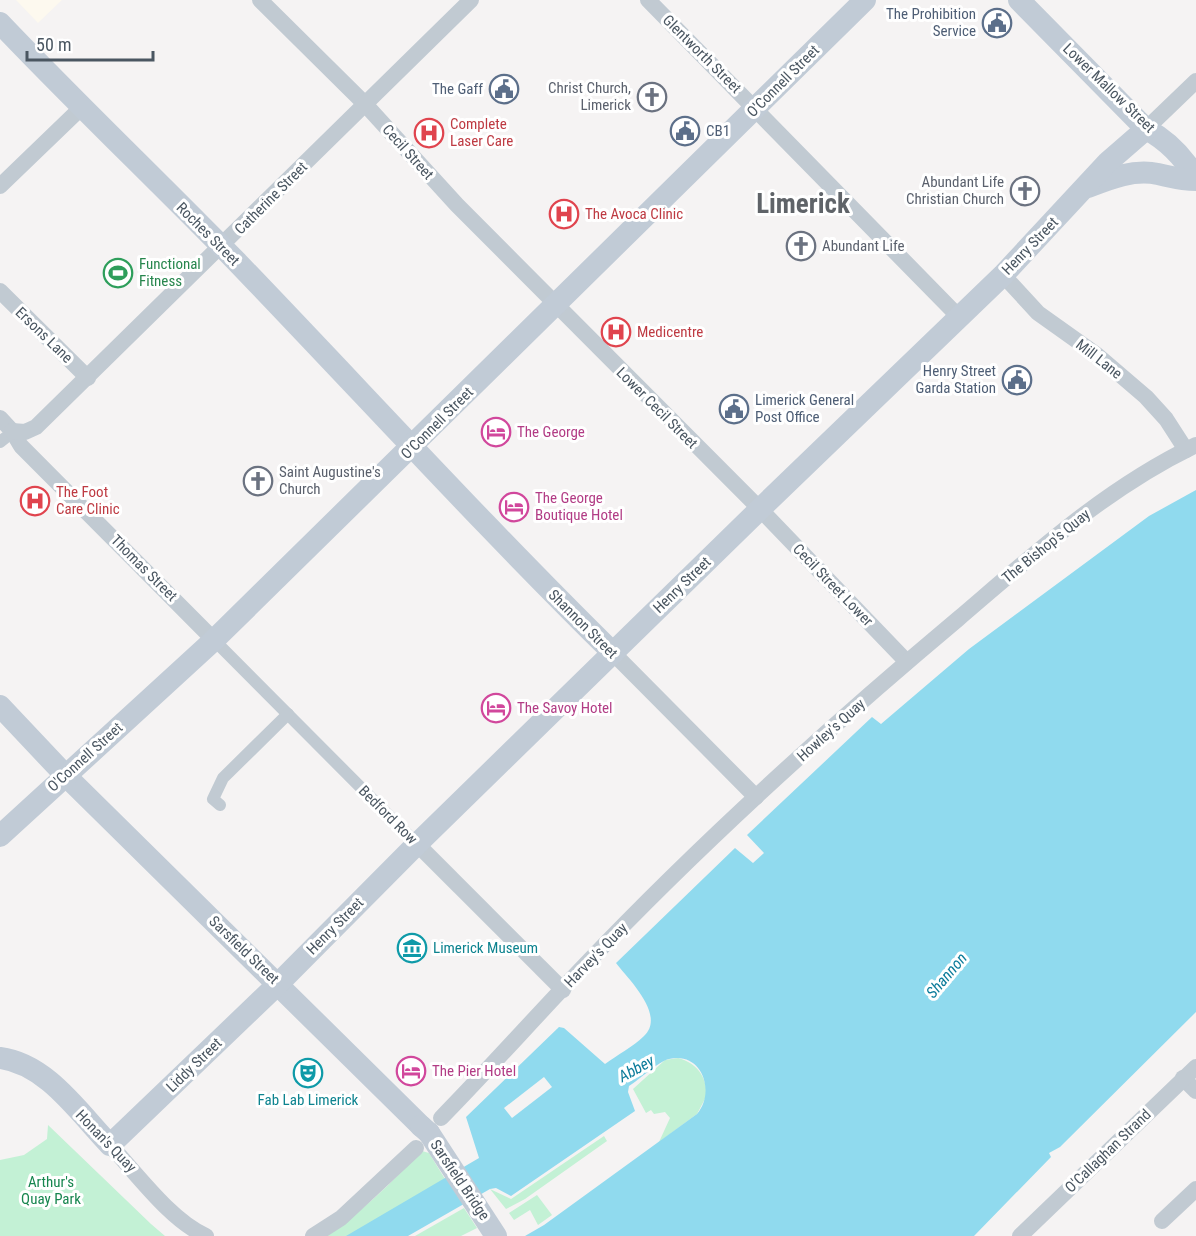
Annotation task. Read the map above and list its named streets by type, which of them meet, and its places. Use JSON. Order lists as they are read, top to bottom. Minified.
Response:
{"streets":{"main road":["O'Connell Street","Lower Mallow Street","Roches Street","Henry Street","Shannon Street","Sarsfield Street","Liddy Street","Honan's Quay","Sarsfield Bridge"],"street":["Glentworth Street","Cecil Street","Catherine Street","Ersons Lane","Mill Lane","Lower Cecil Street","The Bishop's Quay","Thomas Street","Cecil Street Lower","Howley's Quay","Bedford Row","Harvey's Quay","O'Callaghan Strand"]},"crossings":[["Glentworth Street","O'Connell Street"],["Glentworth Street","Henry Street"],["O'Connell Street","Cecil Street"],["O'Connell Street","Roches Street"],["O'Connell Street","Lower Cecil Street"],["O'Connell Street","Thomas Street"],["O'Connell Street","Shannon Street"],["O'Connell Street","Bedford Row"],["O'Connell Street","Sarsfield Street"],["Lower Mallow Street","Henry Street"],["Cecil Street","Catherine Street"],["Cecil Street","Lower Cecil Street"],["Catherine Street","Roches Street"],["Catherine Street","Ersons Lane"],["Catherine Street","Thomas Street"],["Roches Street","Shannon Street"],["Henry Street","Mill Lane"],["Henry Street","Lower Cecil Street"],["Henry Street","Cecil Street Lower"],["Henry Street","Shannon Street"],["Henry Street","Bedford Row"],["Henry Street","Sarsfield Street"],["Henry Street","Liddy Street"],["Mill Lane","The Bishop's Quay"],["Lower Cecil Street","Cecil Street Lower"],["The Bishop's Quay","Cecil Street Lower"],["The Bishop's Quay","Howley's Quay"],["Thomas Street","Bedford Row"],["Cecil Street Lower","Howley's Quay"],["Shannon Street","Howley's Quay"],["Shannon Street","Harvey's Quay"],["Howley's Quay","Harvey's Quay"],["Bedford Row","Harvey's Quay"],["Sarsfield Street","Harvey's Quay"],["Sarsfield Street","Liddy Street"],["Sarsfield Street","Sarsfield Bridge"],["Harvey's Quay","Sarsfield Bridge"],["Liddy Street","Honan's Quay"]],"districts":["Limerick"],"water":["Shannon","Abbey"],"parks":["Arthur's Quay Park"],"places":{"public building":["The Prohibition Service","The Gaff","CB1","Henry Street Garda Station","Limerick General Post Office"],"church":["Christ Church, Limerick","Abundant Life Christian Church","Abundant Life","Saint Augustine's Church"],"hospital":["Complete Laser Care","The Avoca Clinic","Medicentre","The Foot Care Clinic"],"sports":["Functional Fitness"],"hotel":["The George","The George Boutique Hotel","The Savoy Hotel","The Pier Hotel"],"museum":["Limerick Museum"],"theatre":["Fab Lab Limerick"]},"scale_bar":"50 m"}
